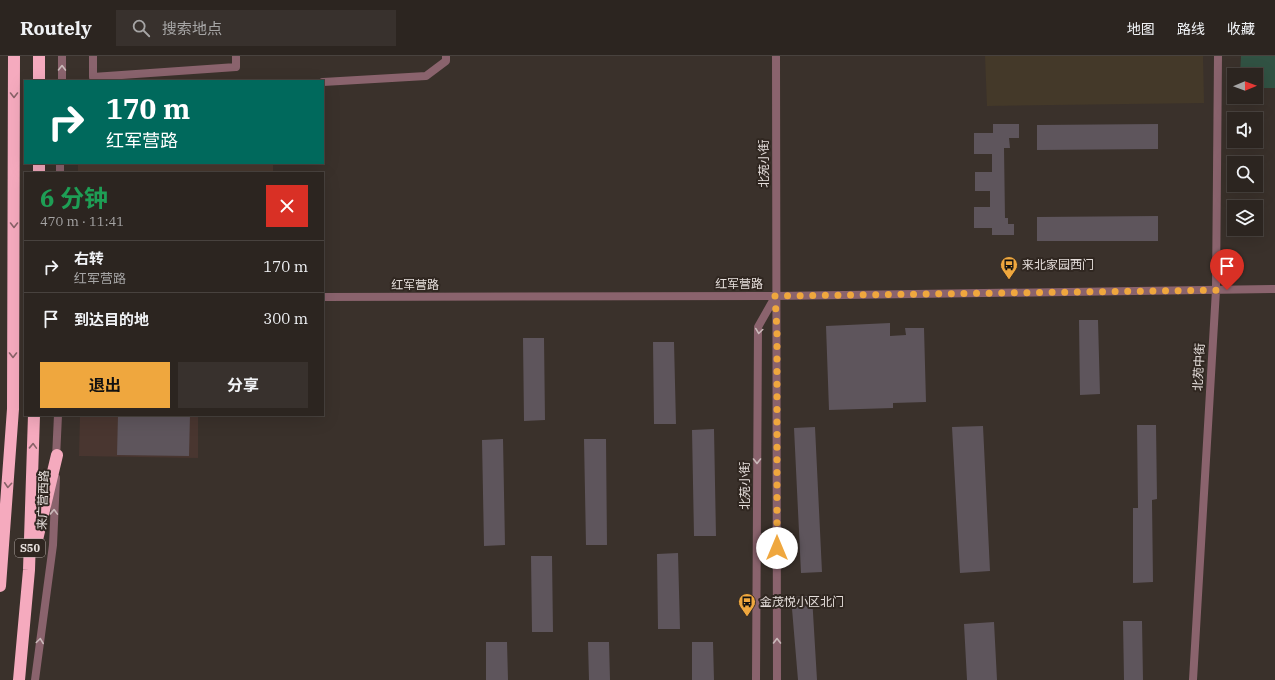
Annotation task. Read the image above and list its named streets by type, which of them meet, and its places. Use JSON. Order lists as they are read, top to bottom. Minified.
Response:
{"streets":{"highway":["S50"],"street":["北苑小街","红军营路","北苑中街","来广营西路"]},"crossings":[["北苑小街","红军营路"],["红军营路","北苑中街"]],"one_way":["来广营西路"],"places":{"bus stop":["来北家园西门","金茂悦小区北门"]},"north":"right","page":{"header":"Routely","search":"搜索地点","nav":["地图","路线","收藏"],"turn":["170 m","红军营路"],"heading":["6 分钟","470 m · 11:41"],"list":[{"name":"右转","note":"红军营路","value":"170 m"},{"name":"到达目的地","value":"300 m"}],"buttons":["退出","分享"]}}
